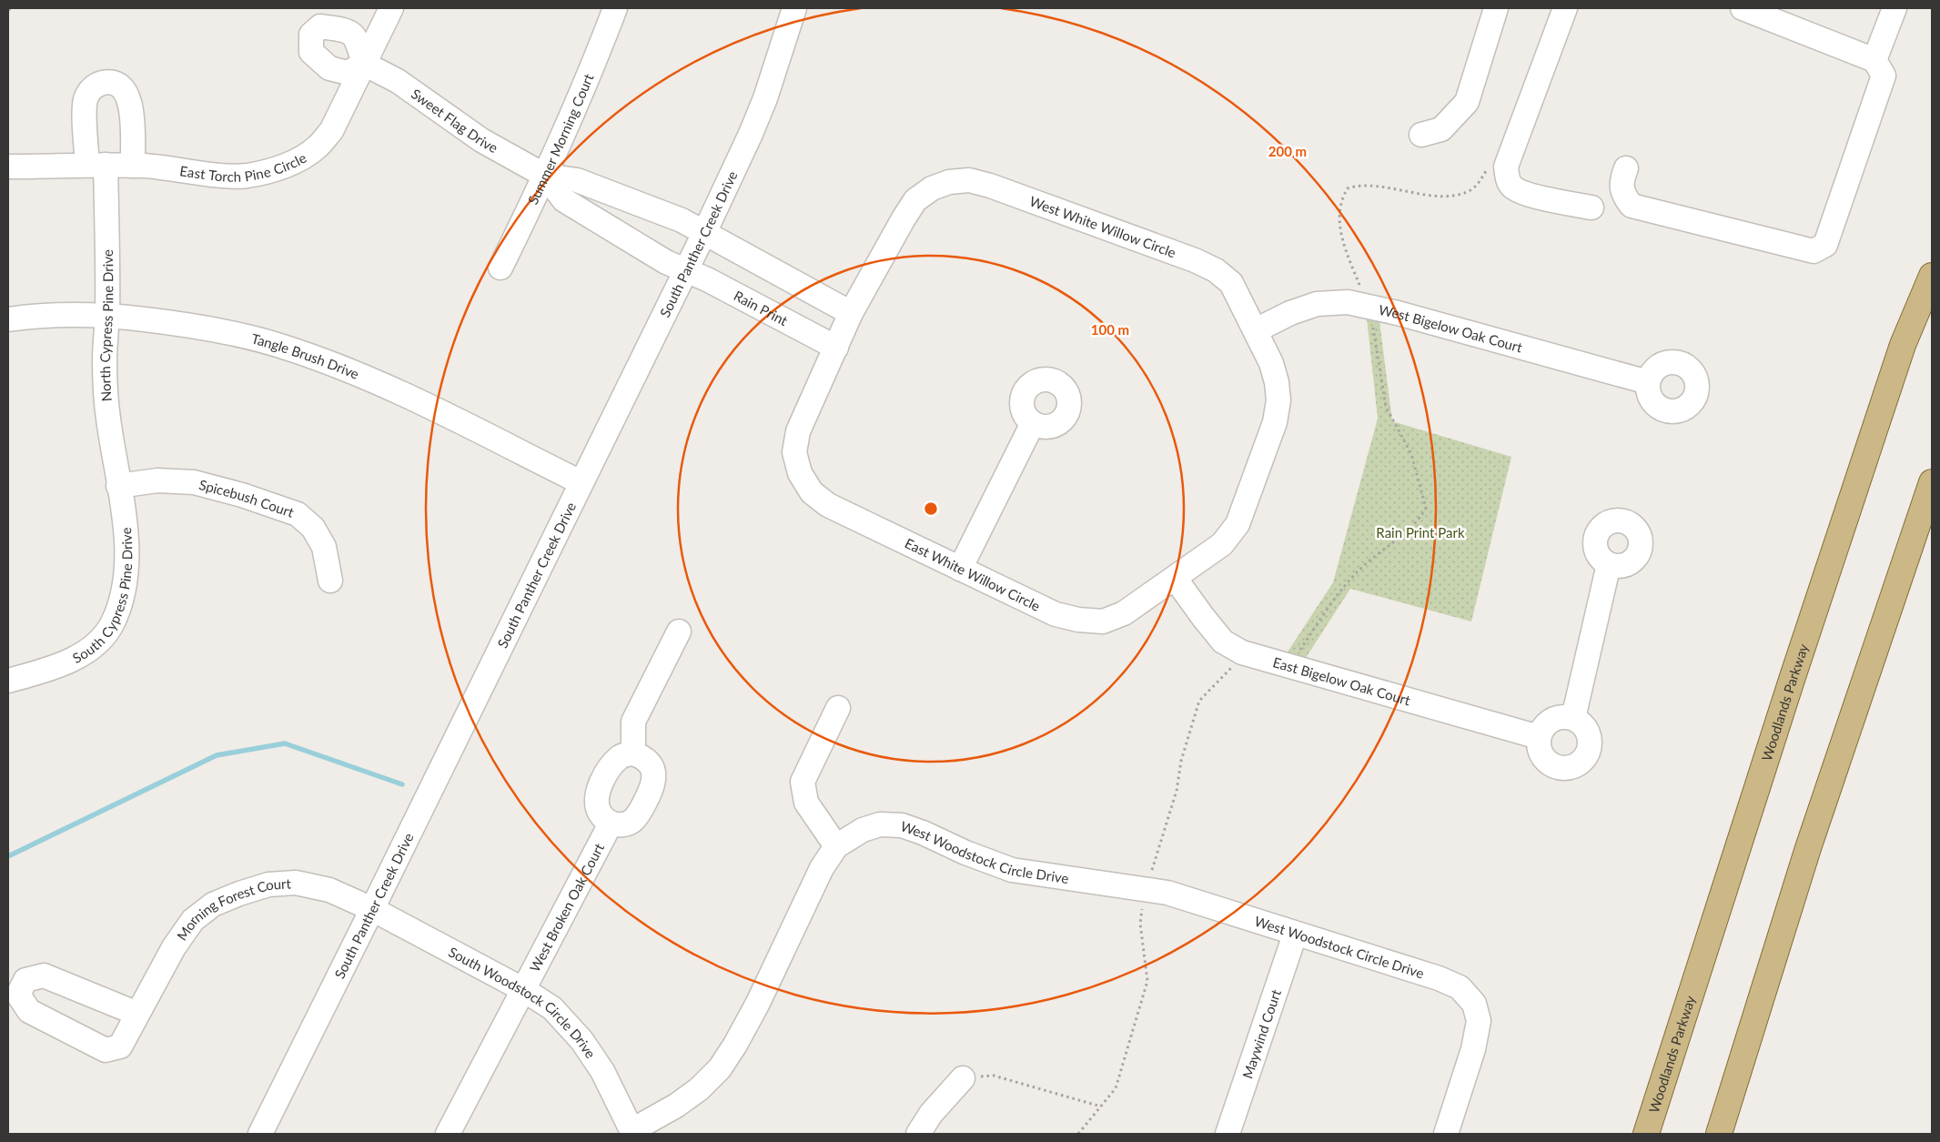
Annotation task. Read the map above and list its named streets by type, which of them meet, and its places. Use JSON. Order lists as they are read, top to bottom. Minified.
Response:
{"streets":{"main road":["Woodlands Parkway"],"street":["Sweet Flag Drive","Summer Morning Court","East Torch Pine Circle","West White Willow Circle","South Panther Creek Drive","Rain Print","North Cypress Pine Drive","West Bigelow Oak Court","Tangle Brush Drive","Spicebush Court","East White Willow Circle","South Cypress Pine Drive","East Bigelow Oak Court","West Woodstock Circle Drive","West Broken Oak Court","Morning Forest Court","South Woodstock Circle Drive","Maywind Court"]},"crossings":[["Sweet Flag Drive","Summer Morning Court"],["Sweet Flag Drive","East Torch Pine Circle"],["Sweet Flag Drive","South Panther Creek Drive"],["Sweet Flag Drive","Rain Print"],["East Torch Pine Circle","North Cypress Pine Drive"],["West White Willow Circle","West Bigelow Oak Court"],["West White Willow Circle","East White Willow Circle"],["South Panther Creek Drive","Rain Print"],["South Panther Creek Drive","Tangle Brush Drive"],["South Panther Creek Drive","Morning Forest Court"],["South Panther Creek Drive","South Woodstock Circle Drive"],["Rain Print","East White Willow Circle"],["North Cypress Pine Drive","Tangle Brush Drive"],["North Cypress Pine Drive","Spicebush Court"],["North Cypress Pine Drive","South Cypress Pine Drive"],["Spicebush Court","South Cypress Pine Drive"],["East White Willow Circle","East Bigelow Oak Court"],["West Woodstock Circle Drive","South Woodstock Circle Drive"],["West Woodstock Circle Drive","Maywind Court"],["West Broken Oak Court","South Woodstock Circle Drive"],["Morning Forest Court","South Woodstock Circle Drive"]],"parks":["Rain Print Park"],"rings":["200 m","100 m"]}
